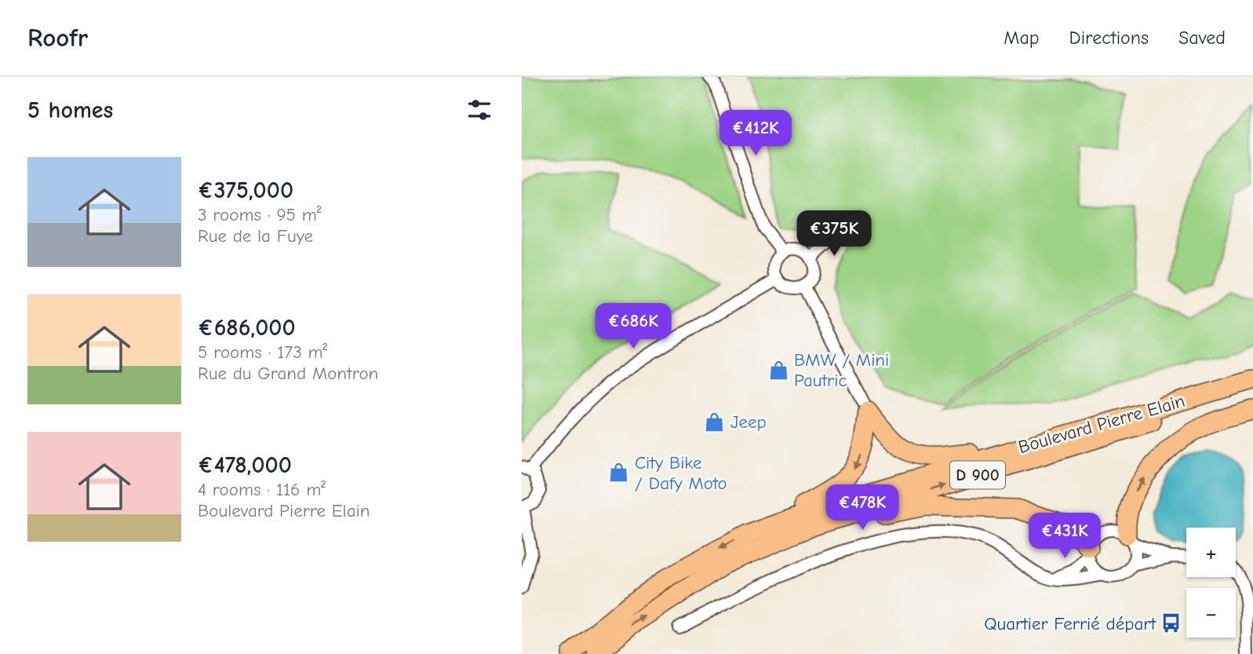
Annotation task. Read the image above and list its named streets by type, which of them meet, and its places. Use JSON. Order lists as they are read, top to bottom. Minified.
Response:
{"streets":{"main road":["Boulevard Pierre Elain","D 900"]},"places":{"shop":["BMW / Mini Pautric","Jeep","City Bike / Dafy Moto"],"bus stop":["Quartier Ferrié départ"]},"page":{"header":"Roofr","nav":["Map","Directions","Saved"],"heading":"5 homes","price":["€412K","€375K","€686K","€478K","€431K"],"list":[{"name":"€375,000","note":"3 rooms · 95 m² · Rue de la Fuye"},{"name":"€686,000","note":"5 rooms · 173 m² · Rue du Grand Montron"},{"name":"€478,000","note":"4 rooms · 116 m² · Boulevard Pierre Elain"}],"map_buttons":["+","−"]}}
